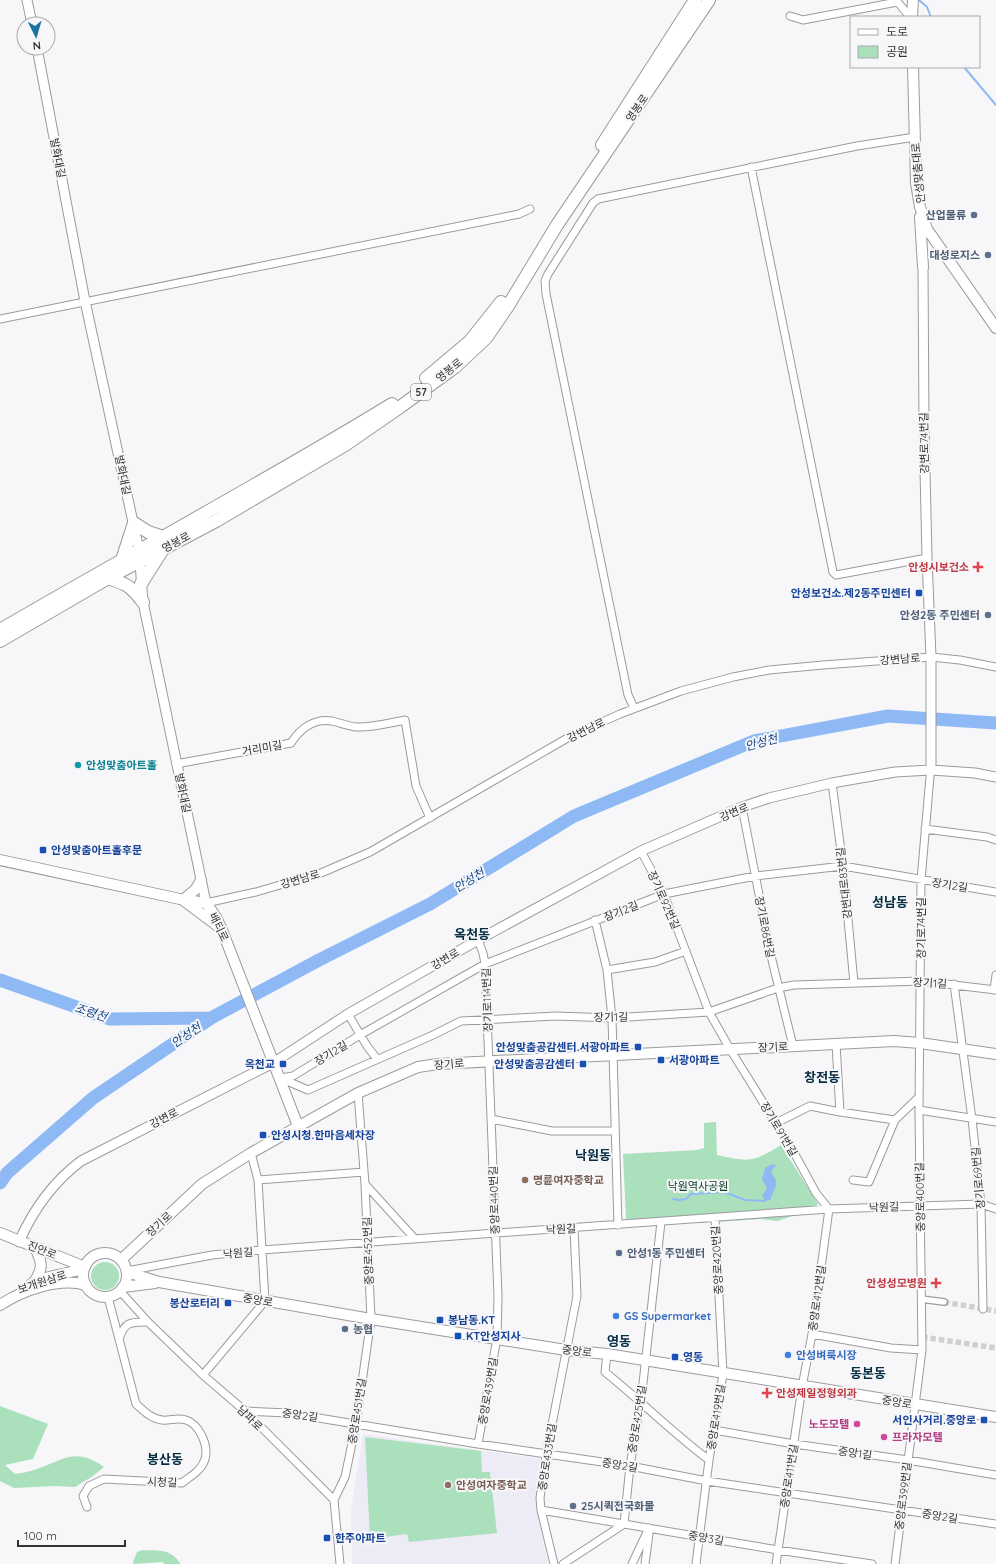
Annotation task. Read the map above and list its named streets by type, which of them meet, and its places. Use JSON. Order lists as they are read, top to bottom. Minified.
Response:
{"streets":{"main road":["영봉로","안성맞춤대로","57","배티로","장기로","진안로","보개원삼로","중앙로"],"street":["발화대길","강변로74번길","강변남로","거리미길","강변로","강변대로83번길","장기2길","장기로92번길","장기로86번길","장기로74번길","장기1길","장기로114번길","장기로91번길","장기로69번길","중앙로400번길","중앙로440번길","낙원길","중앙로452번길","중앙로420번길","중앙로412번길","중앙로439번길","중앙로451번길","중앙2길","중앙로419번길","남파로","중앙로425번길","중앙1길","중앙로433번길","중앙로411번길","시청길","중앙로399번길","중앙3길"]},"crossings":[["영봉로","발화대길"],["발화대길","강변남로"],["발화대길","거리미길"],["발화대길","배티로"],["안성맞춤대로","강변로74번길"],["강변로74번길","강변남로"],["강변로74번길","강변로"],["강변로74번길","장기로74번길"],["강변남로","거리미길"],["강변남로","배티로"],["강변로","강변대로83번길"],["강변로","장기로92번길"],["강변로","배티로"],["강변로","장기로86번길"],["강변로","장기로74번길"],["강변로","장기로114번길"],["강변로","진안로"],["강변대로83번길","장기2길"],["강변대로83번길","장기1길"],["장기2길","장기로92번길"],["장기2길","배티로"],["장기2길","장기로86번길"],["장기2길","장기로74번길"],["장기2길","장기1길"],["장기2길","장기로114번길"],["장기로92번길","장기1길"],["장기로92번길","장기로"],["장기로92번길","장기로91번길"],["배티로","장기1길"],["배티로","장기로"],["장기로86번길","장기1길"],["장기로86번길","장기로"],["장기로74번길","장기1길"],["장기로74번길","장기로"],["장기로74번길","중앙로400번길"],["장기1길","장기로114번길"],["장기1길","장기로"],["장기1길","장기로69번길"],["장기로114번길","장기로"],["장기로114번길","중앙로440번길"],["장기로","장기로91번길"],["장기로","장기로69번길"],["장기로","중앙로400번길"],["장기로","중앙로440번길"],["장기로","낙원길"],["장기로","진안로"],["장기로","중앙로452번길"],["장기로","보개원삼로"],["장기로","중앙로"],["장기로","남파로"],["장기로","시청길"],["장기로91번길","낙원길"],["장기로91번길","중앙로412번길"],["장기로69번길","낙원길"],["중앙로400번길","낙원길"],["중앙로400번길","중앙로"],["중앙로400번길","중앙로399번길"],["중앙로440번길","낙원길"],["중앙로440번길","중앙로"],["중앙로440번길","중앙로439번길"],["낙원길","진안로"],["낙원길","중앙로452번길"],["낙원길","중앙로420번길"],["낙원길","보개원삼로"],["낙원길","중앙로412번길"],["낙원길","중앙로"],["낙원길","남파로"],["낙원길","중앙로425번길"],["낙원길","중앙로433번길"],["낙원길","시청길"],["진안로","보개원삼로"],["진안로","중앙로"],["진안로","남파로"],["진안로","시청길"],["중앙로452번길","중앙로"],["중앙로452번길","중앙로451번길"],["중앙로420번길","중앙로"],["중앙로420번길","중앙로419번길"],["보개원삼로","중앙로"],["보개원삼로","남파로"],["보개원삼로","시청길"],["중앙로412번길","중앙로"],["중앙로412번길","중앙로411번길"],["중앙로","중앙로439번길"],["중앙로","중앙로451번길"],["중앙로","중앙로419번길"],["중앙로","남파로"],["중앙로","중앙로425번길"],["중앙로","중앙로433번길"],["중앙로","중앙로411번길"],["중앙로","시청길"],["중앙로","중앙로399번길"],["중앙로439번길","중앙2길"],["중앙로451번길","중앙2길"],["중앙로451번길","남파로"],["중앙2길","중앙로419번길"],["중앙2길","남파로"],["중앙2길","중앙로425번길"],["중앙2길","중앙로433번길"],["중앙2길","중앙로411번길"],["중앙2길","중앙로399번길"],["중앙로419번길","중앙로425번길"],["중앙로419번길","중앙1길"],["중앙로419번길","중앙3길"],["남파로","시청길"],["중앙로425번길","중앙3길"],["중앙1길","중앙로411번길"],["중앙1길","중앙로399번길"],["중앙로433번길","중앙3길"],["중앙로411번길","중앙3길"]],"districts":["성남동","옥천동","창전동","낙원동","영동","동본동","봉산동"],"water":["안성천","조령천"],"parks":["낙원역사공원"],"places":{"other":["산업물류","대성로지스","안성2동 주민센터","안성맞춤아트홀","명륜여자중학교","안성1동 주민센터","GS Supermarket","농협","안성벼룩시장","노도모텔","프라자모텔","안성여자중학교","25시퀵전국화물"],"health":["안성시보건소","안성성모병원","안성제일정형외과"],"transit":["안성보건소.제2동주민센터","안성맞춤아트홀후문","안성맞춤공감센터.서광아파트","서광아파트","옥천교","안성맞춤공감센터","안성시청.한마음세차장","봉산로터리","봉남동.KT","KT안성지사","영동","서인사거리.중앙로","한주아파트"]},"legend":["도로","공원"],"scale_bar":"100 m","north":"bottom"}
